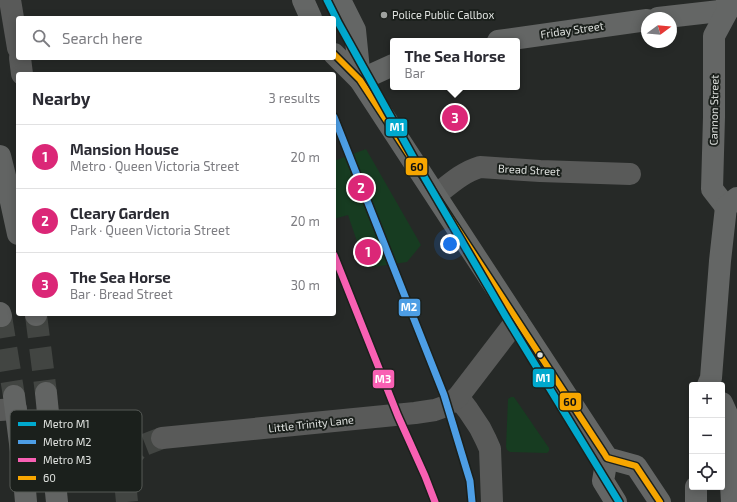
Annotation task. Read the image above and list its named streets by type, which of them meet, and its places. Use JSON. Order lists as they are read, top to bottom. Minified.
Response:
{"streets":{"street":["Friday Street","Cannon Street","Bread Street","Little Trinity Lane"]},"places":["Police Public Callbox"],"lines":["metro line M1","transit line 60","metro line M2","metro line M3"],"legend":["Metro M1","Metro M2","Metro M3","60"],"north":"right","page":{"search":"Search here","popup":["The Sea Horse","Bar"],"heading":["Nearby","3 results"],"pins":["3","2","1"],"list":[{"mark":"1","name":"Mansion House","note":"Metro · Queen Victoria Street","value":"20 m"},{"mark":"2","name":"Cleary Garden","note":"Park · Queen Victoria Street","value":"20 m"},{"mark":"3","name":"The Sea Horse","note":"Bar · Bread Street","value":"30 m"}],"map_buttons":["+","−"]}}
